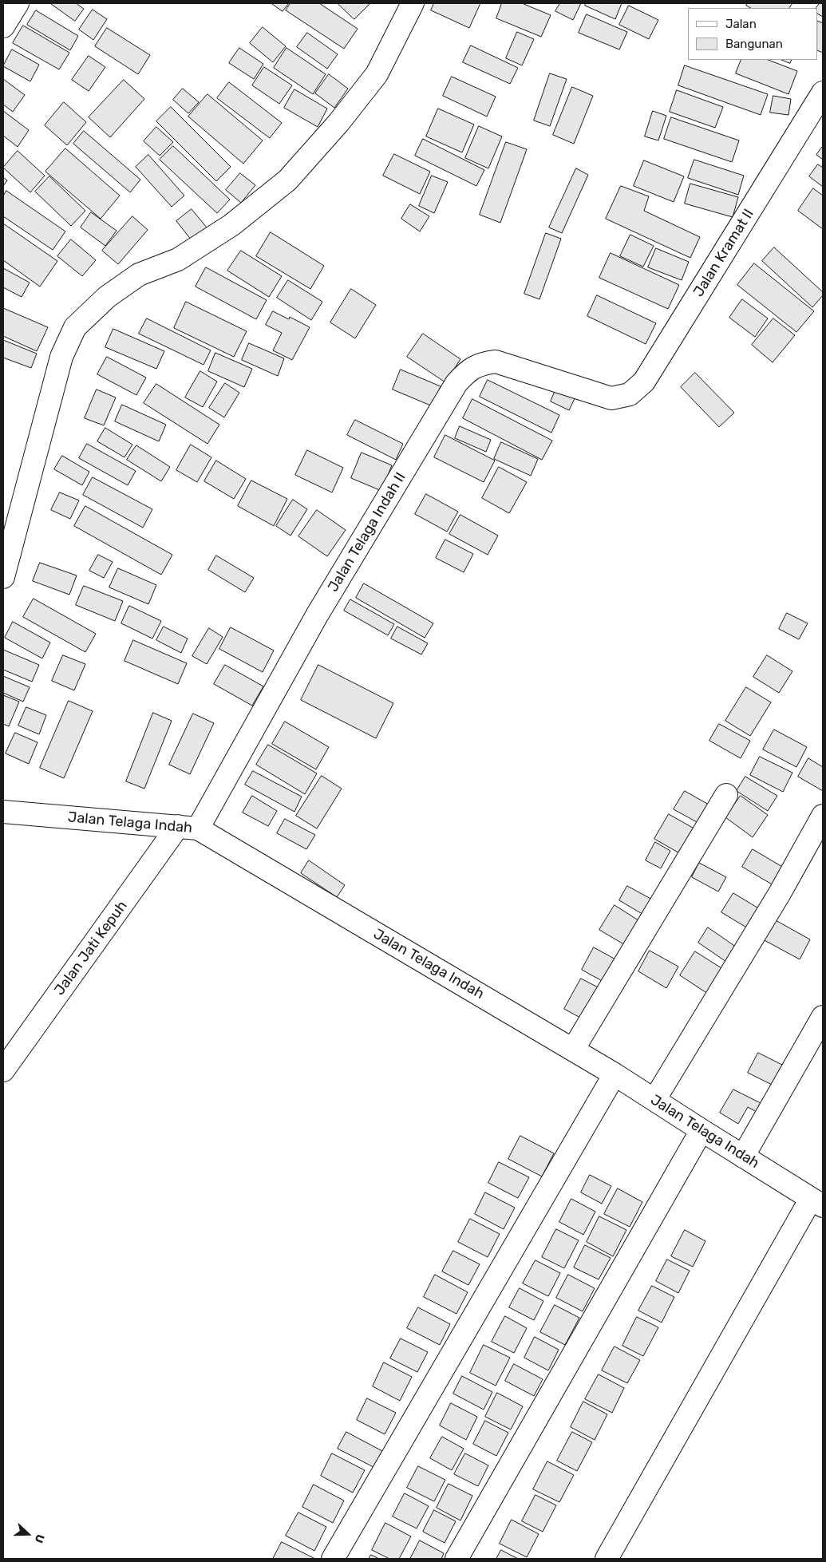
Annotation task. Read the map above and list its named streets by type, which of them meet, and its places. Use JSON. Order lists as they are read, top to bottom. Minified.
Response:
{"streets":{"street":["Jalan Kramat II","Jalan Telaga Indah II","Jalan Telaga Indah","Jalan Jati Kepuh"]},"crossings":[["Jalan Kramat II","Jalan Telaga Indah II"],["Jalan Telaga Indah II","Jalan Telaga Indah"],["Jalan Telaga Indah II","Jalan Jati Kepuh"],["Jalan Telaga Indah","Jalan Jati Kepuh"]],"legend":["Jalan","Bangunan"],"north":"right"}
